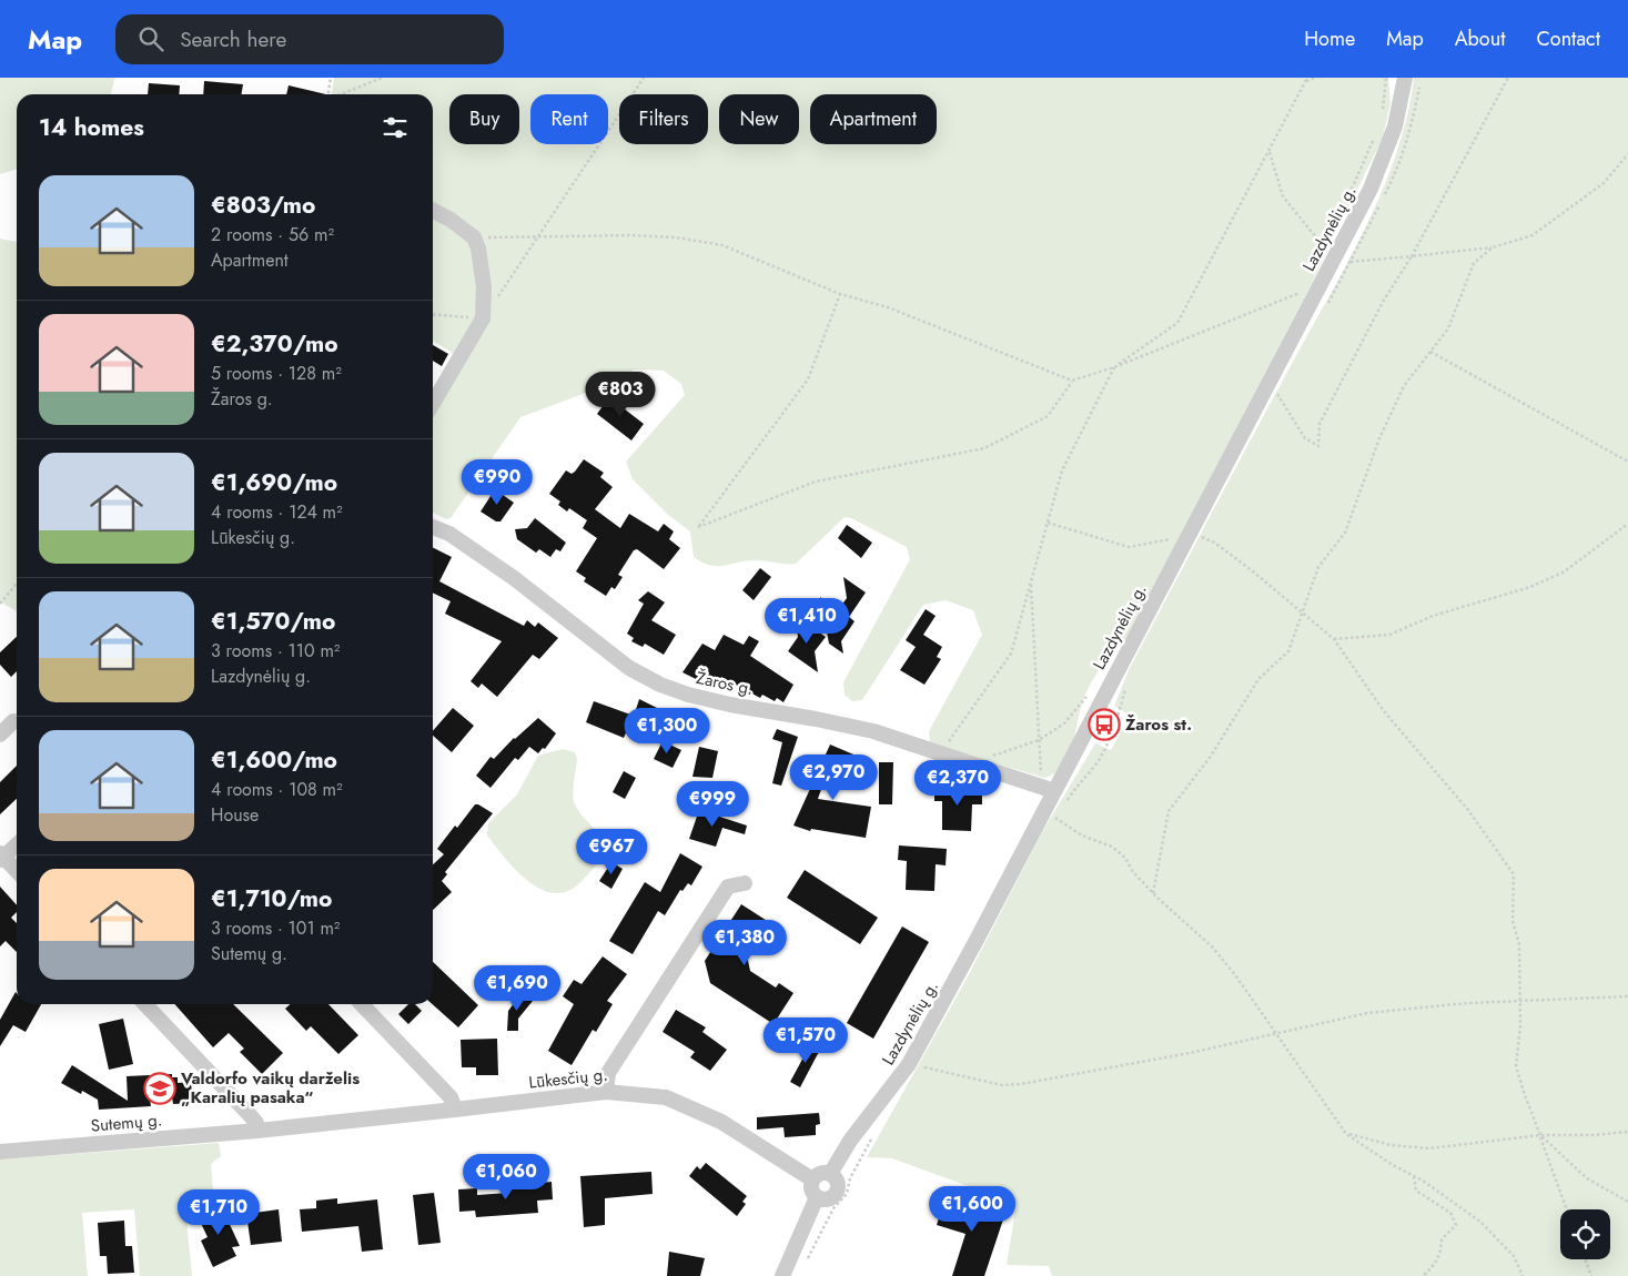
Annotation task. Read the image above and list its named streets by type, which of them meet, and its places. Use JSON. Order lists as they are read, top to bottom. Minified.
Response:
{"streets":{"street":["Lazdynėlių g.","Žaros g.","Lūkesčių g.","Sutemų g."]},"crossings":[["Lazdynėlių g.","Žaros g."],["Lazdynėlių g.","Lūkesčių g."],["Lūkesčių g.","Sutemų g."]],"places":{"bus stop":["Žaros st."],"school or university":["Valdorfo vaikų darželis „Karalių pasaka“"]},"page":{"header":"Map","search":"Search here","nav":["Home","Map","About","Contact"],"chip":["Buy","Rent","Filters","New","Apartment"],"heading":"14 homes","list":[{"name":"€803/mo","note":"2 rooms · 56 m² · Apartment"},{"name":"€2,370/mo","note":"5 rooms · 128 m² · Žaros g."},{"name":"€1,690/mo","note":"4 rooms · 124 m² · Lūkesčių g."},{"name":"€1,570/mo","note":"3 rooms · 110 m² · Lazdynėlių g."},{"name":"€1,600/mo","note":"4 rooms · 108 m² · House"},{"name":"€1,710/mo","note":"3 rooms · 101 m² · Sutemų g."}],"price":["€803","€990","€1,410","€1,300","€2,970","€2,370","€999","€967","€1,380","€1,690","€1,570","€1,060","€1,600","€1,710"]}}
